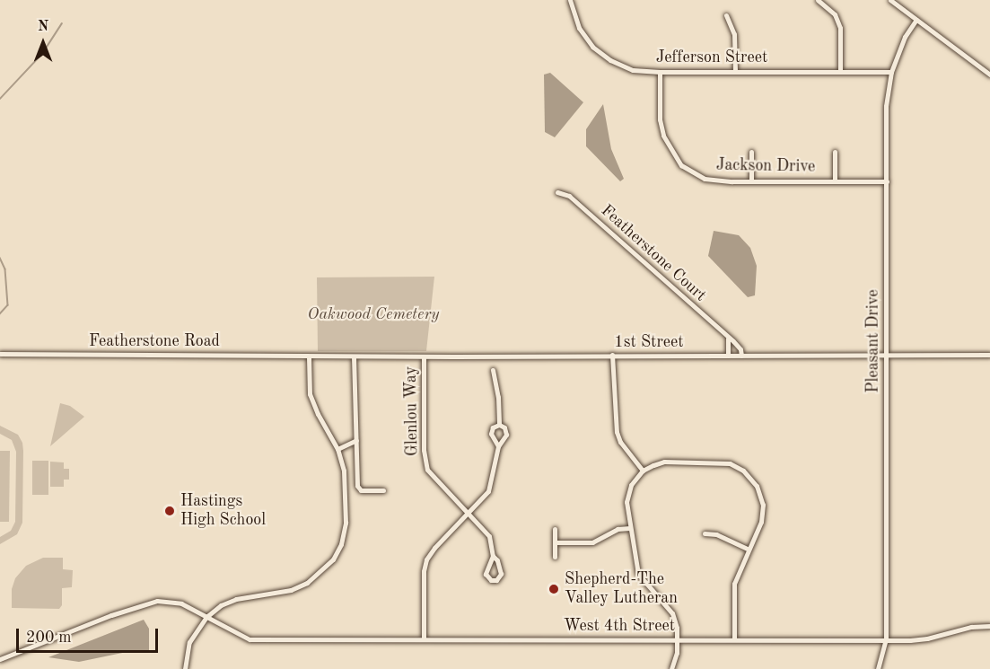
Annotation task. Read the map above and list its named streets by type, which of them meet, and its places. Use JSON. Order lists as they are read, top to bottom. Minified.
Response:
{"streets":{"street":["Jefferson Street","Jackson Drive","Featherstone Court","Featherstone Road","Pleasant Drive","1st Street","Glenlou Way","West 4th Street"]},"crossings":[["Jefferson Street","Jackson Drive"],["Jefferson Street","Pleasant Drive"],["Jackson Drive","Pleasant Drive"],["Featherstone Court","1st Street"],["Featherstone Road","1st Street"],["Pleasant Drive","1st Street"],["Pleasant Drive","West 4th Street"],["1st Street","Glenlou Way"]],"parks":["Oakwood Cemetery"],"places":["Hastings High School","Shepherd-The Valley Lutheran"],"scale_bar":"200 m","north":"top"}
